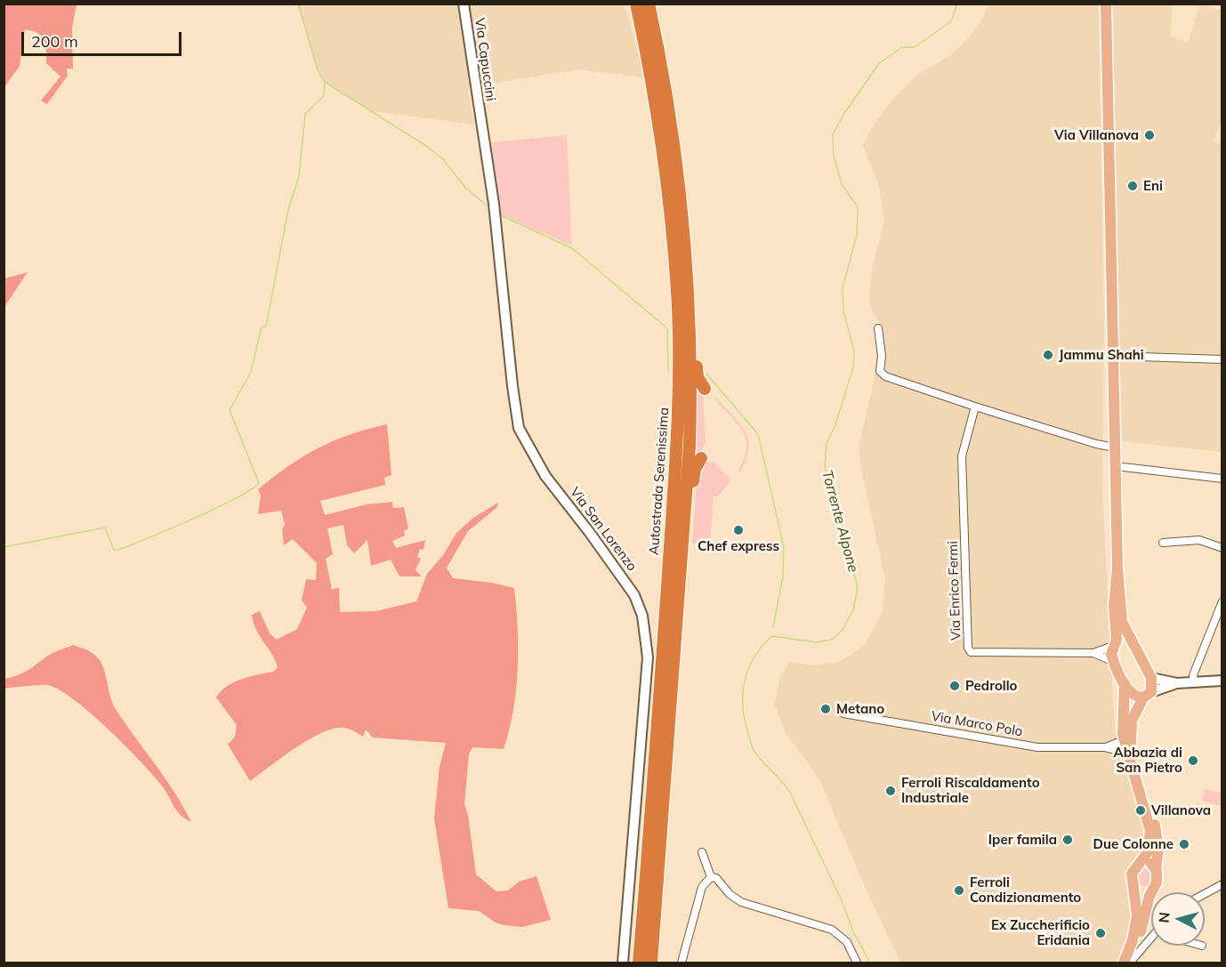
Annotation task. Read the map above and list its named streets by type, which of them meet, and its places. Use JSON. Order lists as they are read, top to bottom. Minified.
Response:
{"streets":{"highway":["Autostrada Serenissima"],"street":["Via Capuccini","Via San Lorenzo","Via Enrico Fermi","Via Marco Polo"]},"crossings":[["Via Capuccini","Via San Lorenzo"]],"water":["Torrente Alpone"],"places":["Via Villanova","Eni","Jammu Shahi","Chef express","Pedrollo","Metano","Abbazia di San Pietro","Ferroli Riscaldamento Industriale","Villanova","Iper famila","Due Colonne","Ferroli Condizionamento","Ex Zuccherificio Eridania"],"scale_bar":"200 m","north":"left"}
